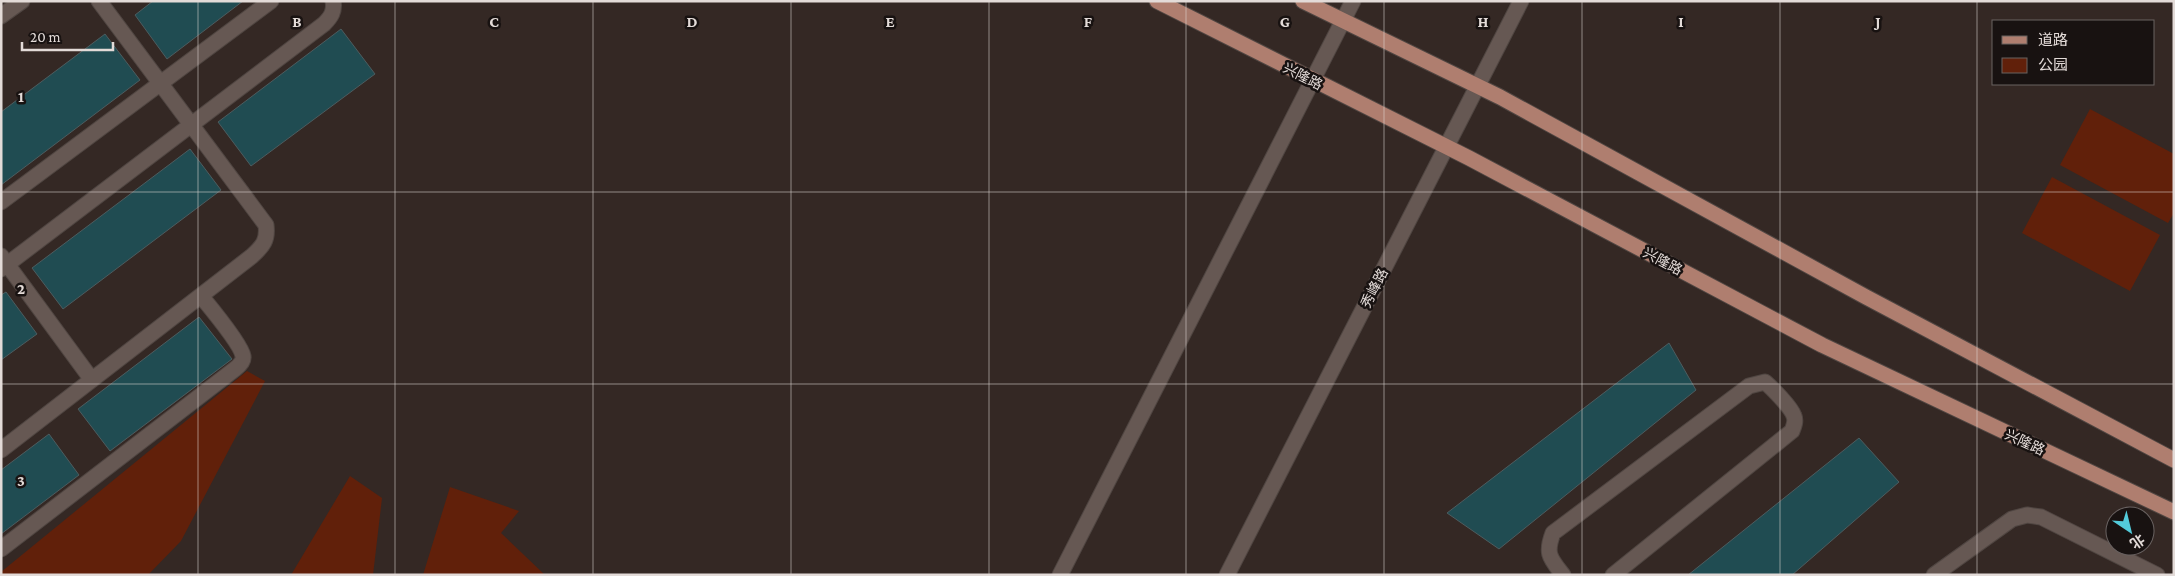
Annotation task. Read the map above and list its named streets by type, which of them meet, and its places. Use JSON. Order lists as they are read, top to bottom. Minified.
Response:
{"streets":{"main road":["兴隆路"],"street":["秀峰路"]},"crossings":[["兴隆路","秀峰路"]],"legend":["道路","公园"],"scale_bar":"20 m","north":"bottom right","grid":{"columns":["B","C","D","E","F","G","H","I","J"],"rows":["1","2","3"]}}
